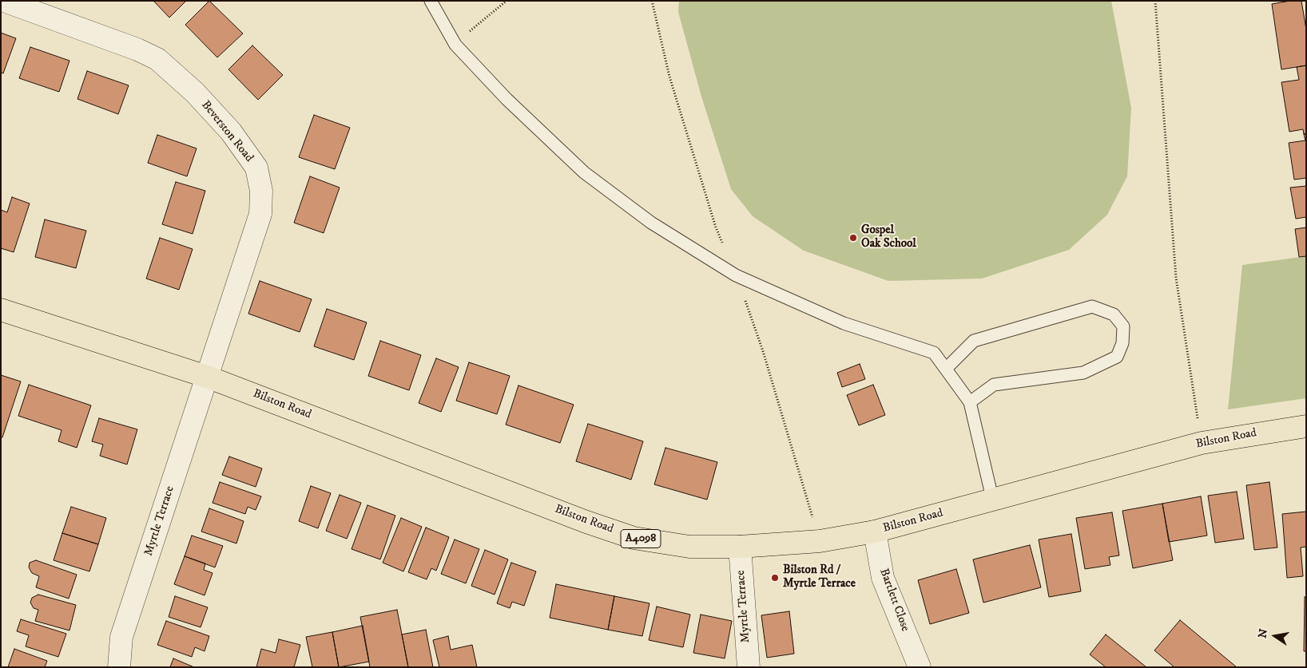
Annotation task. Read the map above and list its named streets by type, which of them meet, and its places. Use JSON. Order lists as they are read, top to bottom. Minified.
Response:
{"streets":{"main road":["Bilston Road","A4098"],"street":["Beverston Road","Myrtle Terrace","Bartlett Close"]},"crossings":[["Beverston Road","Bilston Road"],["Beverston Road","Myrtle Terrace"],["Bilston Road","Myrtle Terrace"],["Bilston Road","Bartlett Close"]],"places":["Gospel Oak School","Bilston Rd / Myrtle Terrace"],"north":"left"}
